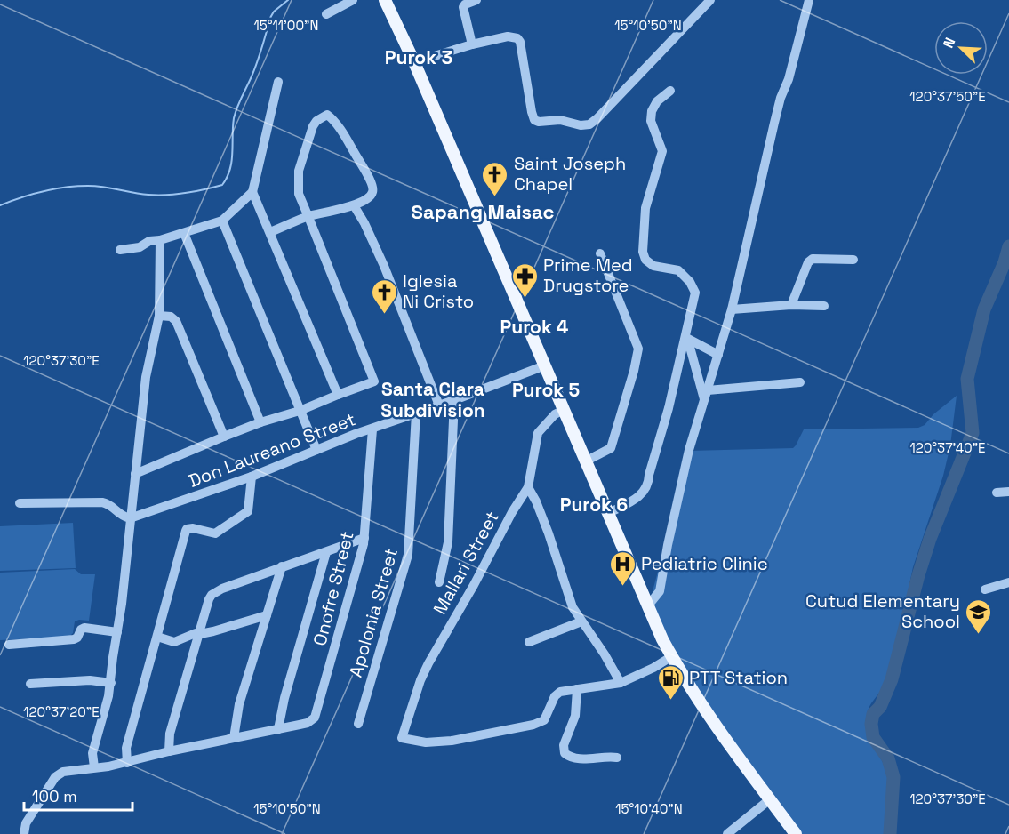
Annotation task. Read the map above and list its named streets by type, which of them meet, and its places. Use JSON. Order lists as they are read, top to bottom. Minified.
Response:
{"streets":{"street":["Don Laureano Street","Mallari Street","Onofre Street","Apolonia Street"]},"crossings":[["Don Laureano Street","Onofre Street"],["Don Laureano Street","Apolonia Street"]],"districts":["Purok 3","Sapang Maisac","Purok 4","Santa Clara Subdivision","Purok 5","Purok 6"],"places":{"church":["Saint Joseph Chapel","Iglesia Ni Cristo"],"pharmacy":["Prime Med Drugstore"],"hospital":["Pediatric Clinic"],"school or university":["Cutud Elementary School"],"fuel station":["PTT Station"]},"scale_bar":"100 m","north":"top left","coordinates":["15°11'00\"N","15°10'50\"N","120°37'50\"E","120°37'30\"E","120°37'40\"E","120°37'20\"E","15°10'40\"N"]}
